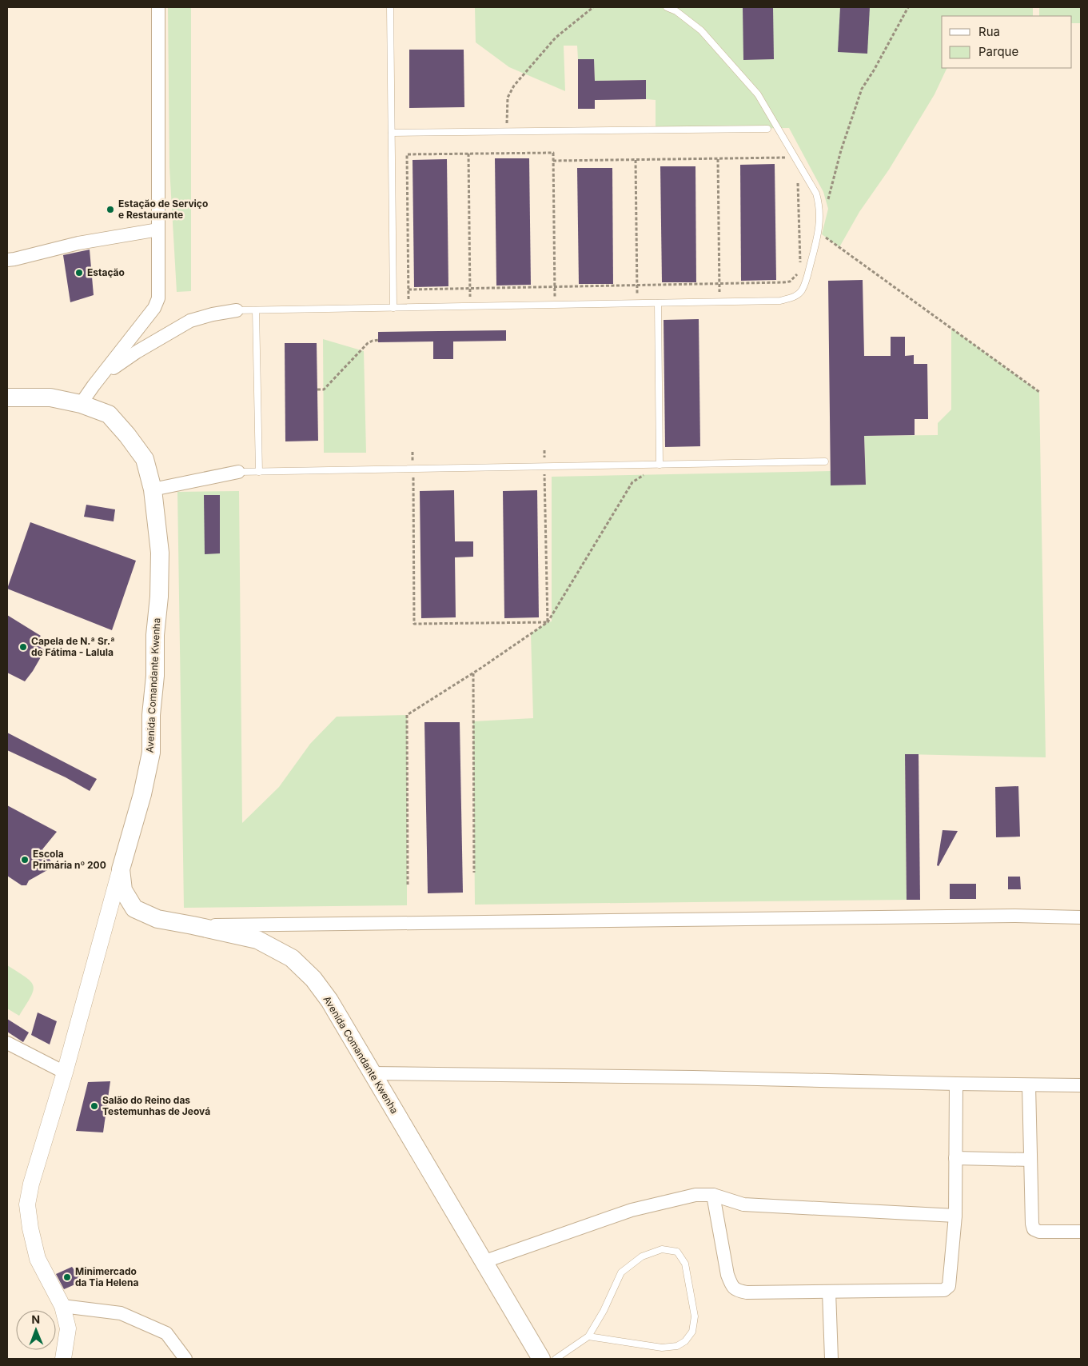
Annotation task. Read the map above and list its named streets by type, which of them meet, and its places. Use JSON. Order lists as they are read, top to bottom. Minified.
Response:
{"streets":{"main road":["Avenida Comandante Kwenha"]},"places":["Estação de Serviço e Restaurante","Estação","Capela de N.ª Sr.ª de Fátima - Lalula","Escola Primária nº 200","Salão do Reino das Testemunhas de Jeová","Minimercado da Tia Helena"],"legend":["Rua","Parque"],"north":"top"}
